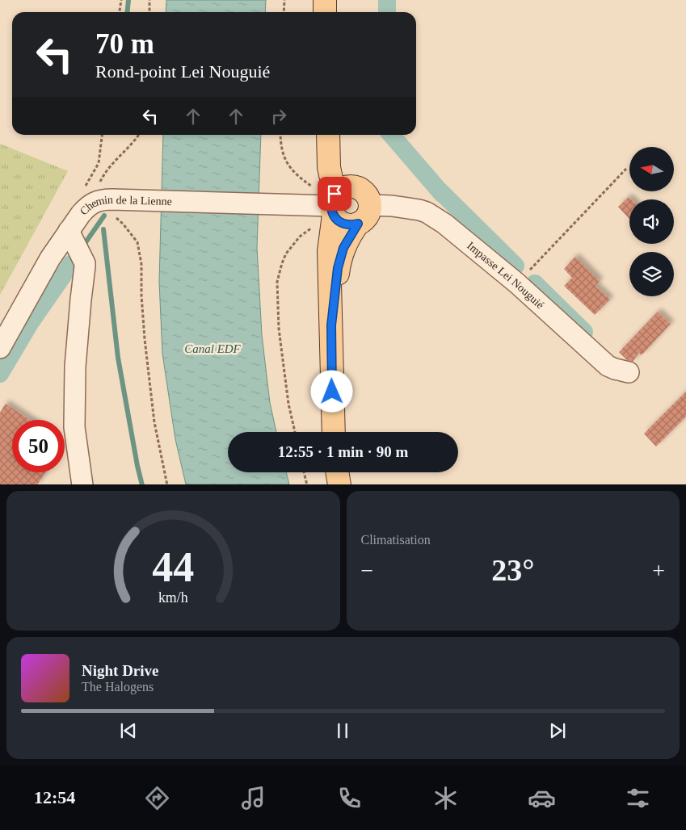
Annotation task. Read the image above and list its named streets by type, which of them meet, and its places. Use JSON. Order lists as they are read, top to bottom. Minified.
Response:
{"streets":{"street":["Chemin de la Lienne","Impasse Lei Nouguié"]},"crossings":[["Chemin de la Lienne","Impasse Lei Nouguié"]],"water":["Canal EDF"],"north":"left","page":{"turn":["70 m","Rond-point Lei Nouguié"],"limit":"50","trip":"12:55 · 1 min · 90 m","tile":"Climatisation","heat":["−","23°","+"],"song":["Night Drive","The Halogens"],"tabs":"12:54","gauge":["44","km/h"]}}
